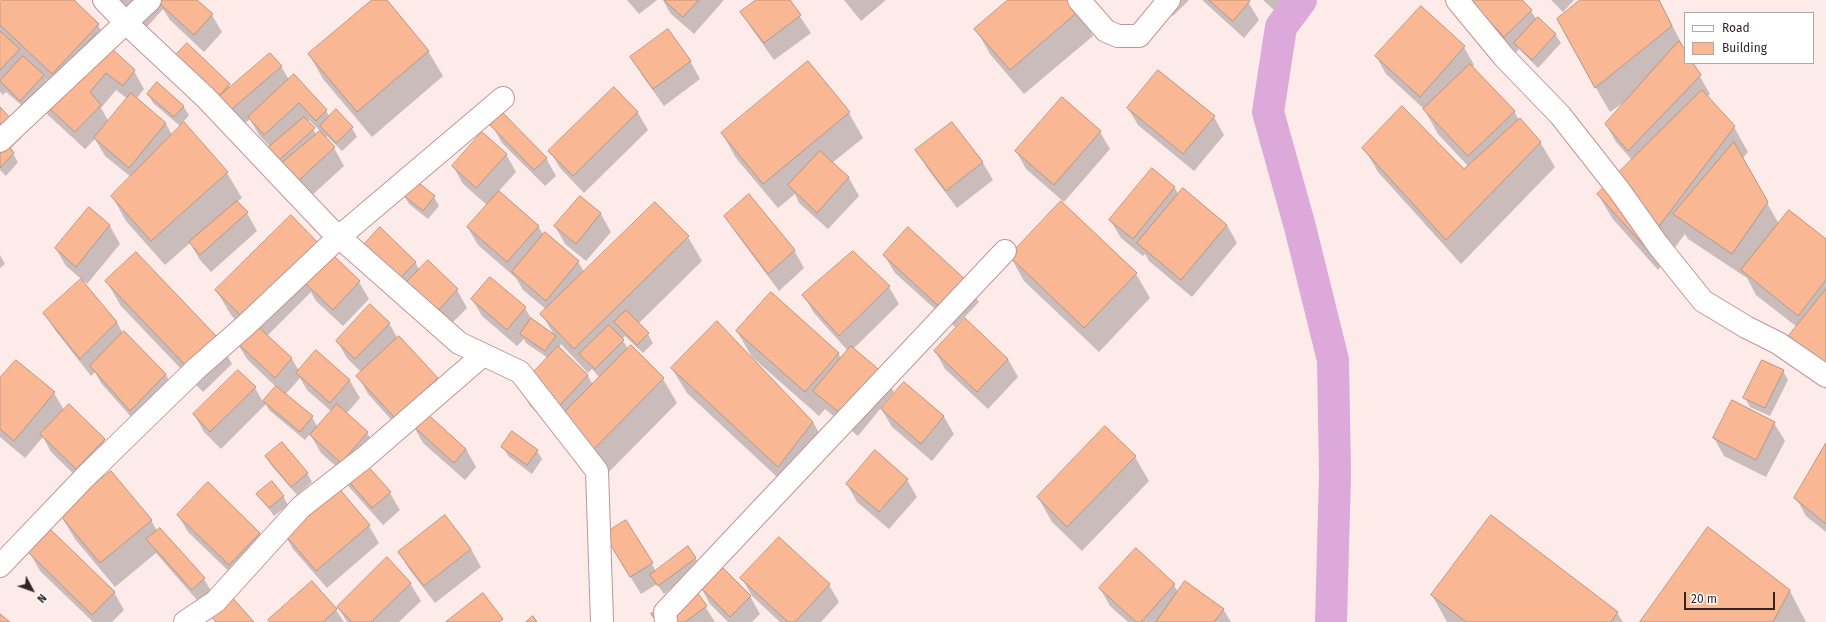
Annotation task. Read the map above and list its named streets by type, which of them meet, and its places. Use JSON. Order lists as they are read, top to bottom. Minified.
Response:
{"legend":["Road","Building"],"scale_bar":"20 m","north":"bottom right"}
